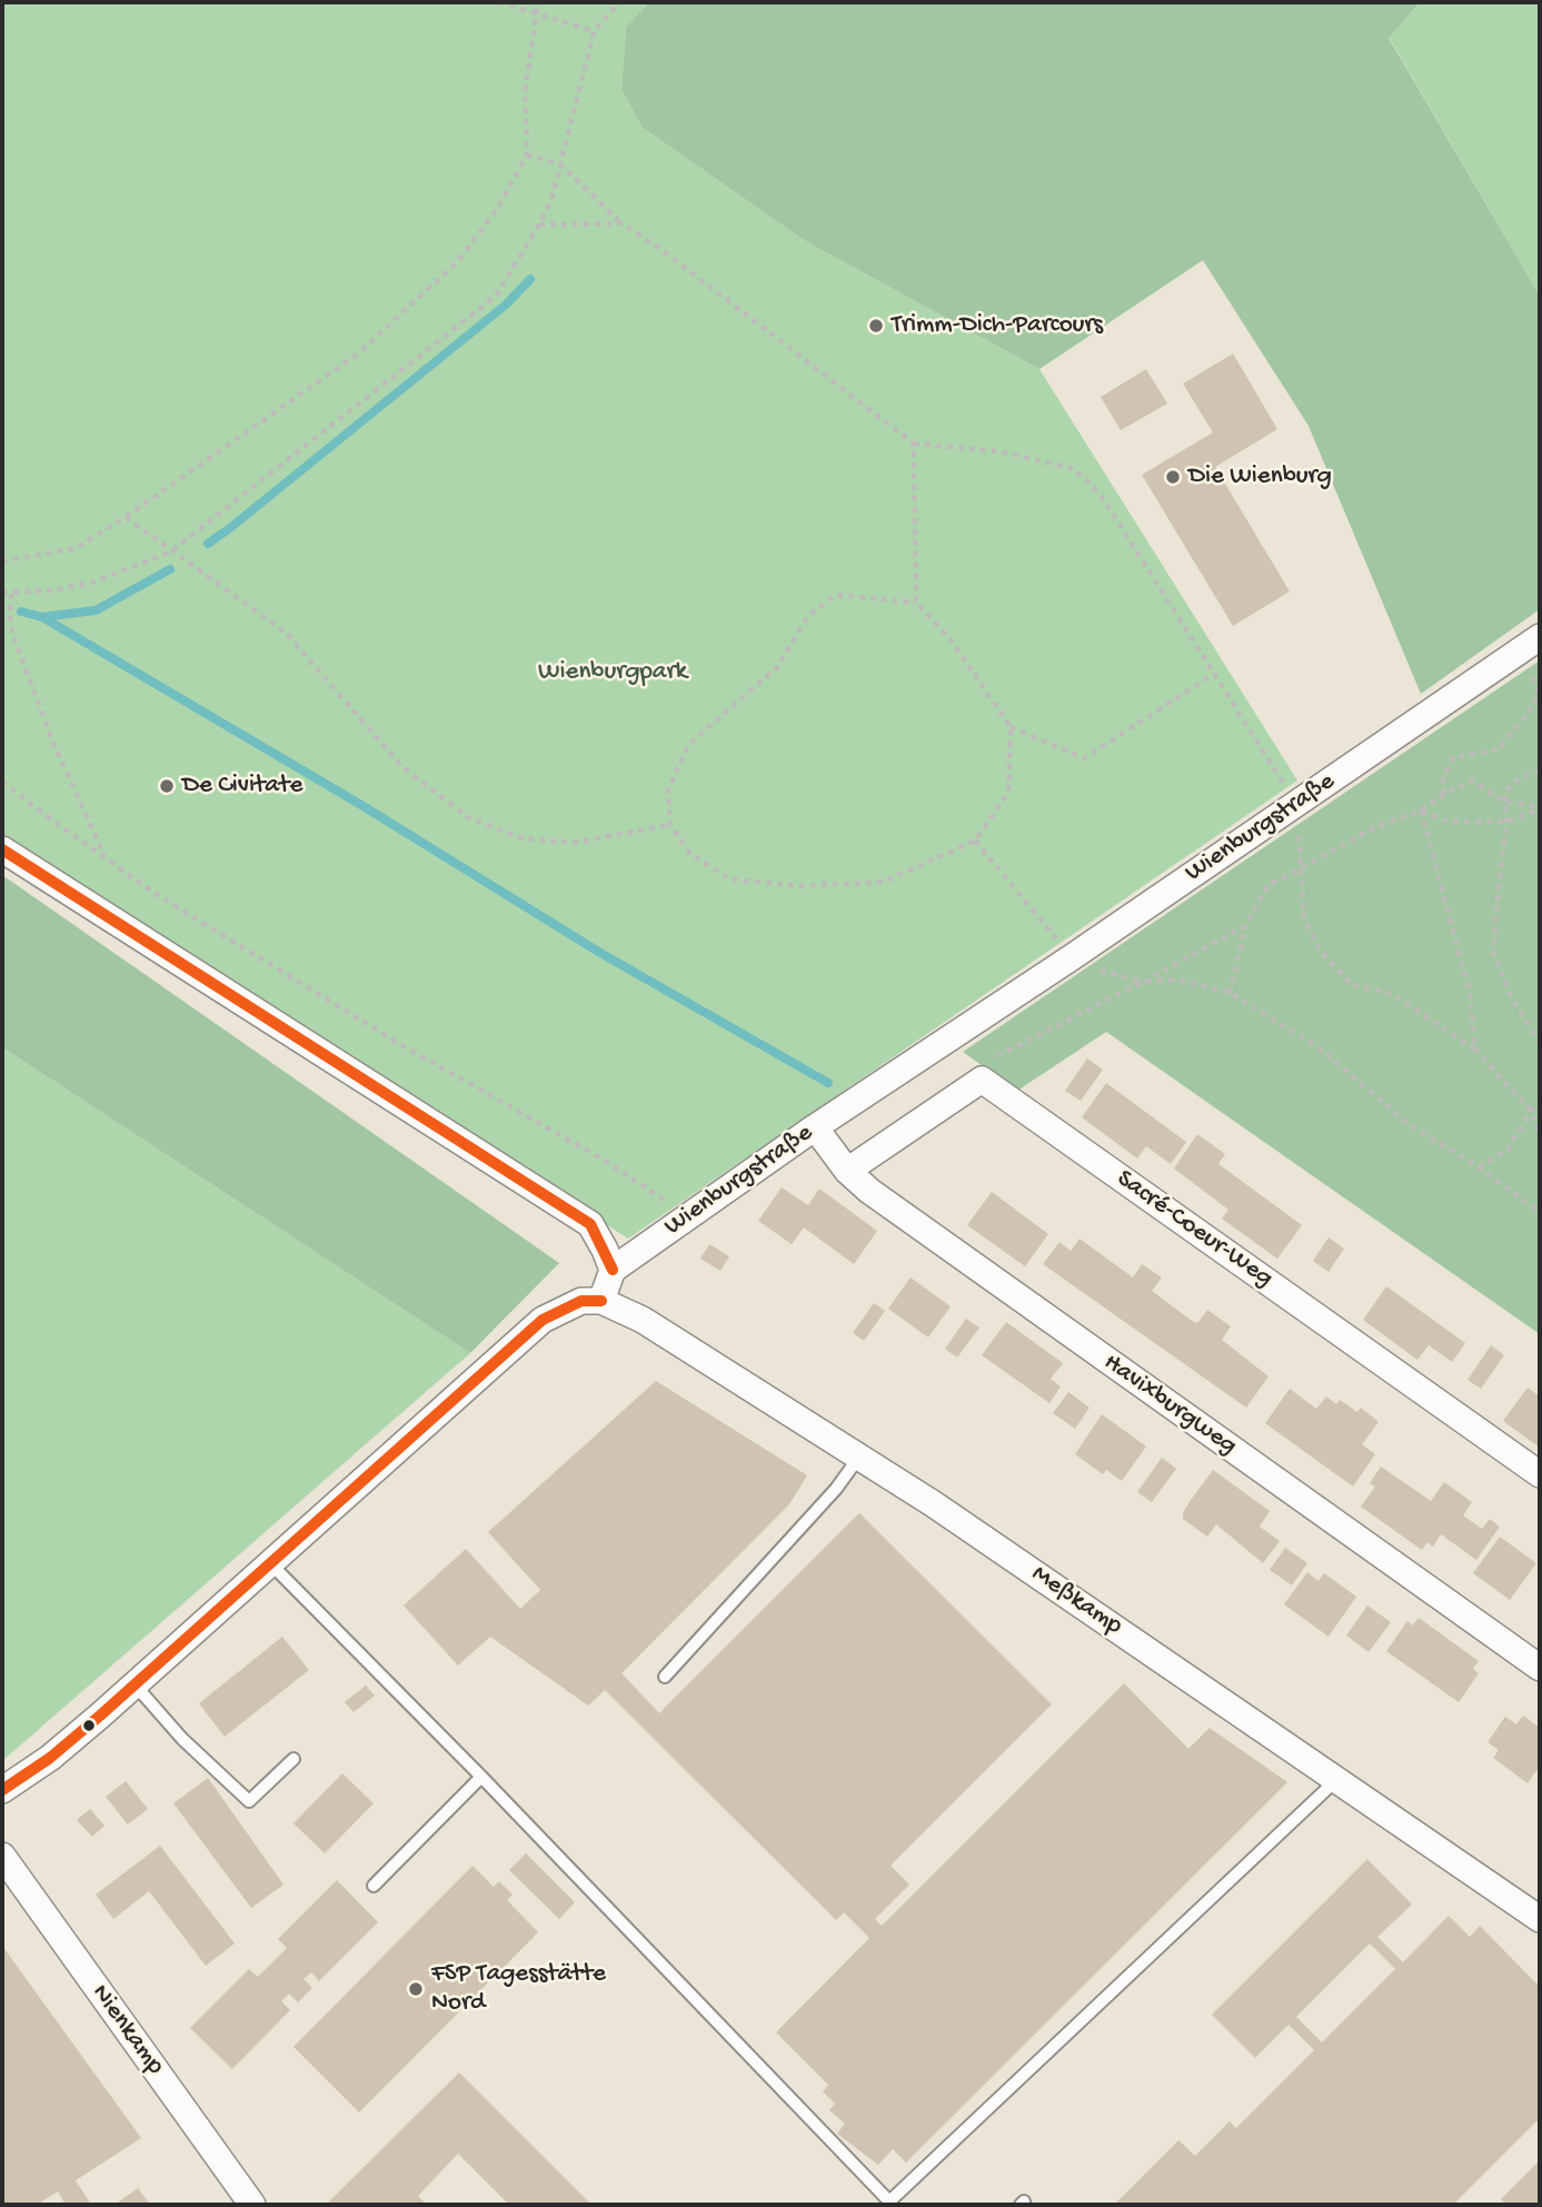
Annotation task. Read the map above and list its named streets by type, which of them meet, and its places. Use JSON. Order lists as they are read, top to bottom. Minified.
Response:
{"streets":{"street":["Wienburgstraße","Sacré-Coeur-Weg","Havixburgweg","Meßkamp","Nienkamp"]},"crossings":[["Wienburgstraße","Havixburgweg"]],"parks":["Wienburgpark"],"places":["Trimm-Dich-Parcours","Die Wienburg","De Civitate","FSP Tagesstätte Nord"]}
